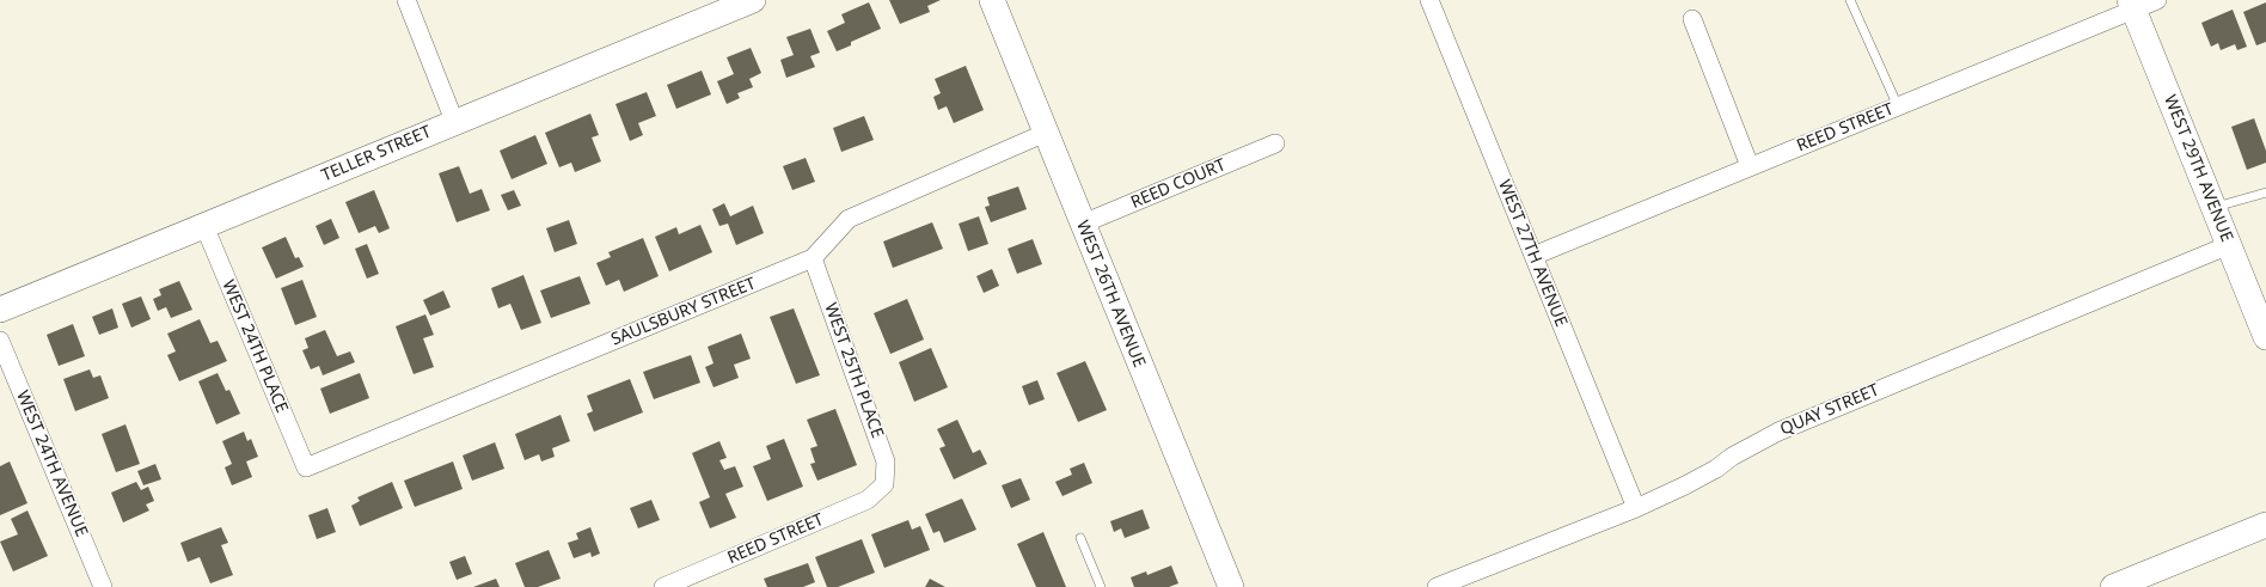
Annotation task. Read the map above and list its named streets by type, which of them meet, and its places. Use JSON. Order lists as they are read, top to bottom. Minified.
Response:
{"streets":{"street":["REED STREET","TELLER STREET","WEST 29TH AVENUE","REED COURT","WEST 27TH AVENUE","WEST 26TH AVENUE","SAULSBURY STREET","WEST 24TH PLACE","WEST 25TH PLACE","QUAY STREET","WEST 24TH AVENUE"]},"crossings":[["REED STREET","WEST 29TH AVENUE"],["REED STREET","WEST 27TH AVENUE"],["REED STREET","WEST 25TH PLACE"],["TELLER STREET","WEST 24TH PLACE"],["WEST 29TH AVENUE","QUAY STREET"],["REED COURT","WEST 26TH AVENUE"],["WEST 27TH AVENUE","QUAY STREET"],["WEST 26TH AVENUE","SAULSBURY STREET"],["SAULSBURY STREET","WEST 24TH PLACE"],["SAULSBURY STREET","WEST 25TH PLACE"]]}
